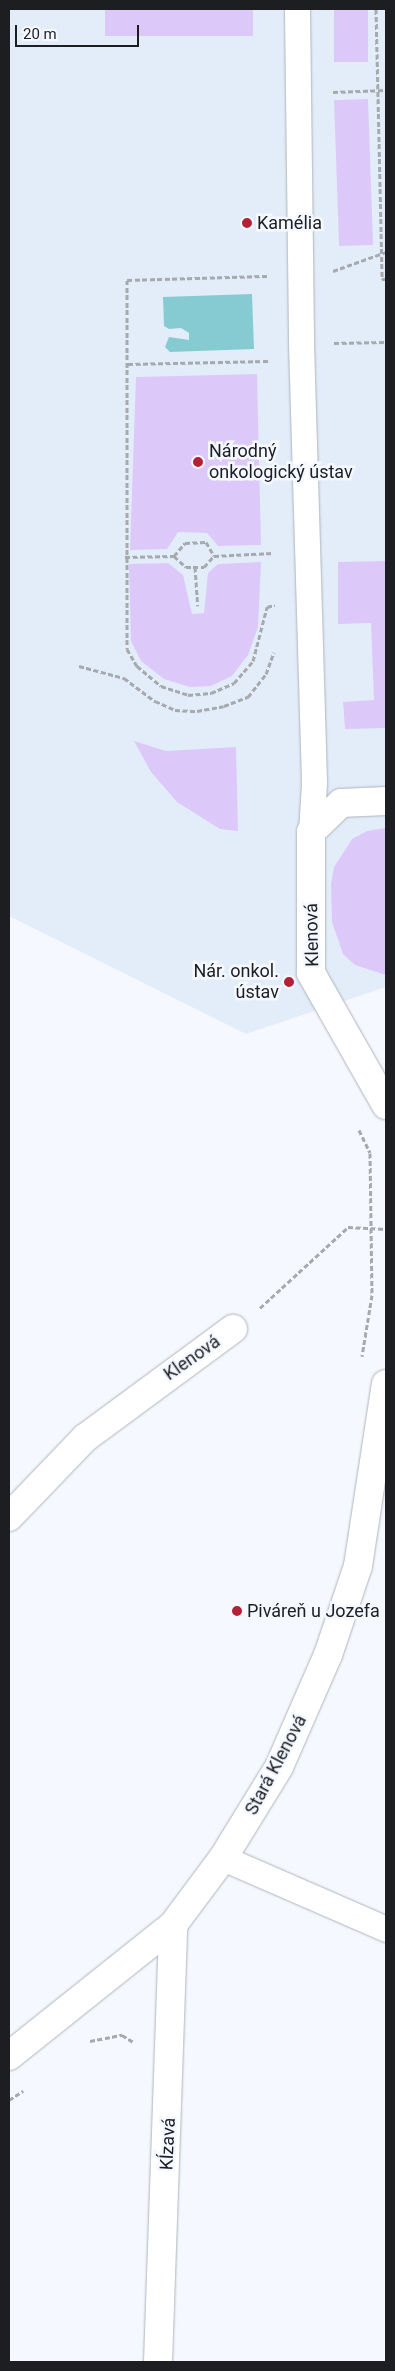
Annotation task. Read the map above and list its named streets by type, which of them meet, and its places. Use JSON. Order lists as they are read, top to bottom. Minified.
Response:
{"streets":{"street":["Klenová","Stará Klenová","Kĺzavá"]},"crossings":[["Stará Klenová","Kĺzavá"]],"places":["Kamélia","Národný onkologický ústav","Nár. onkol. ústav","Piváreň u Jozefa"],"scale_bar":"20 m"}
